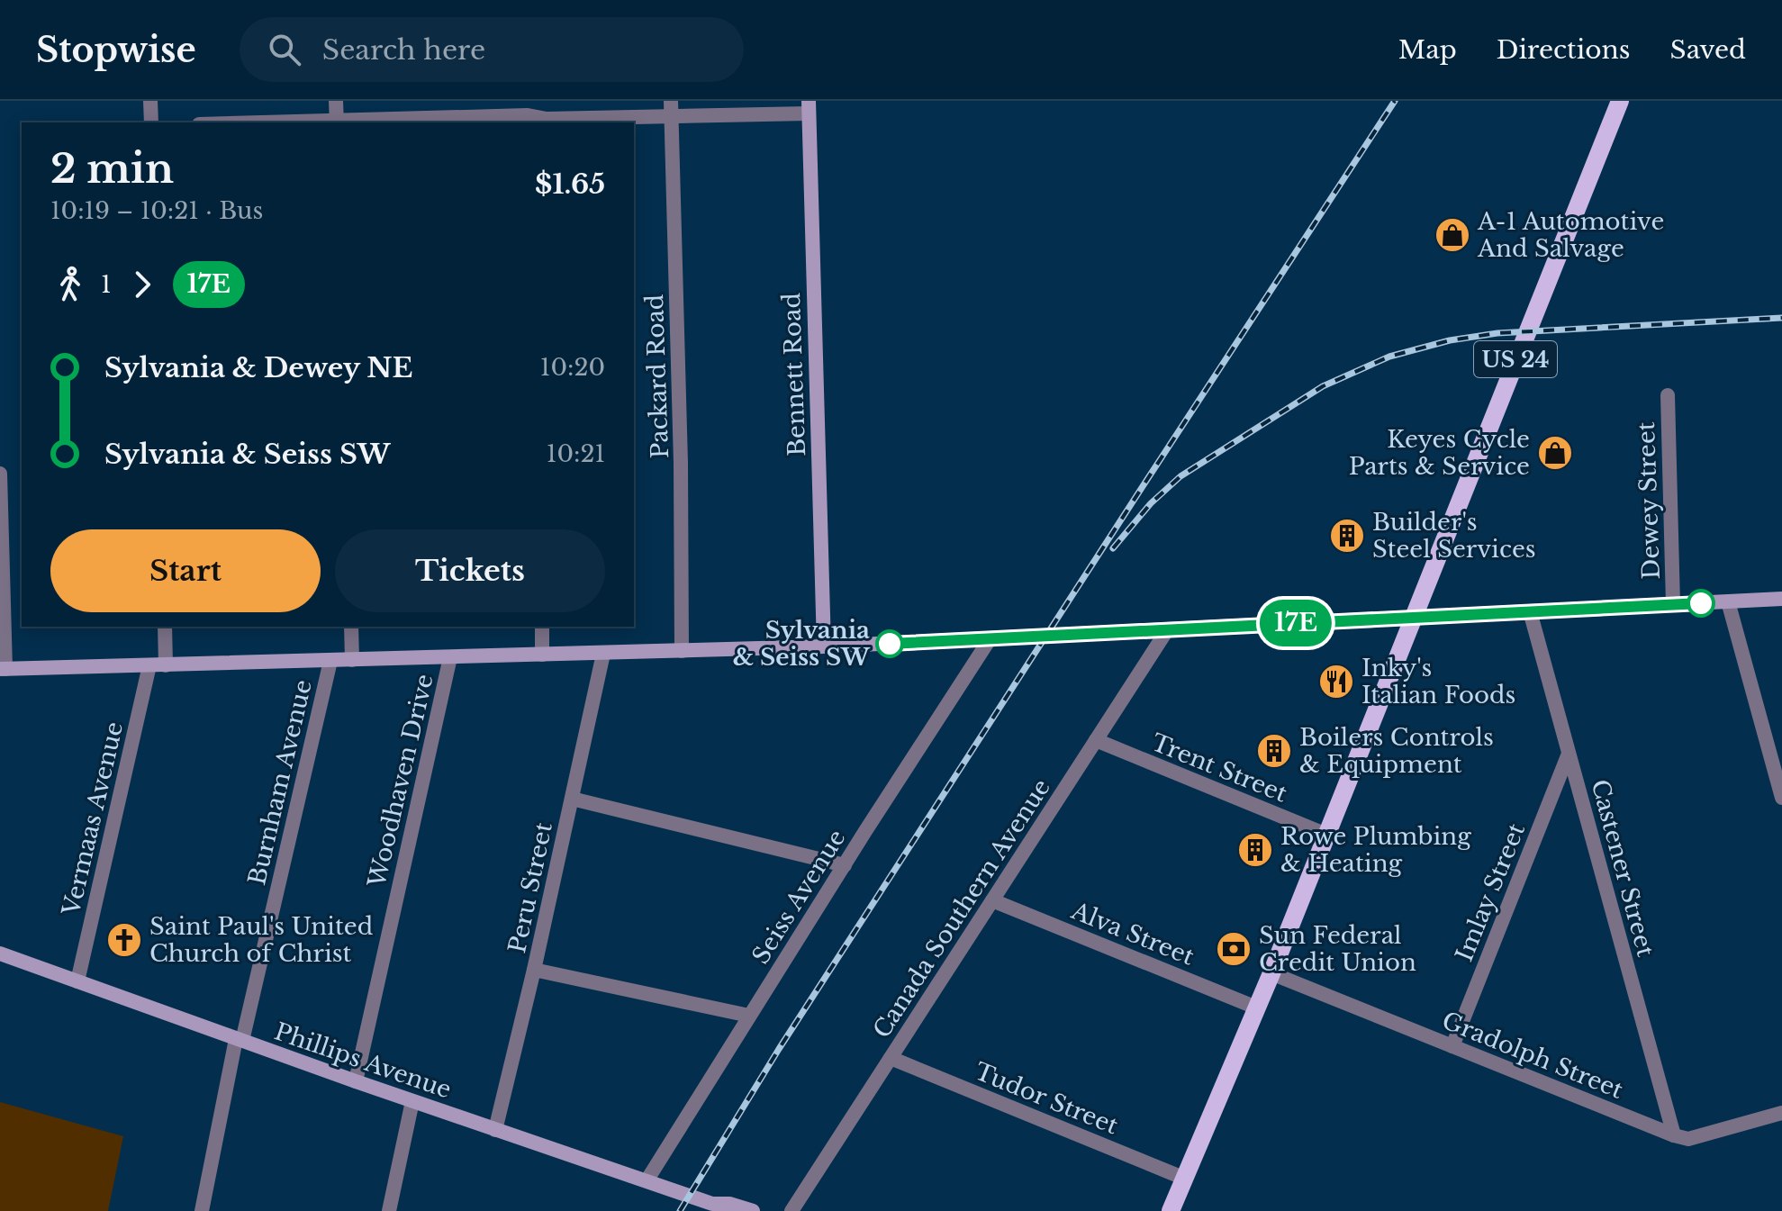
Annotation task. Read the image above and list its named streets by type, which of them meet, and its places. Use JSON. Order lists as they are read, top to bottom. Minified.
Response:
{"streets":{"main road":["US 24","Bennett Road","Phillips Avenue"],"street":["Packard Road","Dewey Street","Trent Street","Woodhaven Drive","Burnham Avenue","Vermaas Avenue","Castener Street","Peru Street","Imlay Street","Seiss Avenue","Canada Southern Avenue","Alva Street","Gradolph Street","Tudor Street"]},"crossings":[["US 24","Trent Street"],["US 24","Alva Street"],["US 24","Gradolph Street"],["US 24","Tudor Street"],["Trent Street","Canada Southern Avenue"],["Woodhaven Drive","Phillips Avenue"],["Burnham Avenue","Phillips Avenue"],["Vermaas Avenue","Phillips Avenue"],["Castener Street","Imlay Street"],["Castener Street","Gradolph Street"],["Peru Street","Phillips Avenue"],["Imlay Street","Gradolph Street"],["Seiss Avenue","Phillips Avenue"],["Canada Southern Avenue","Alva Street"],["Canada Southern Avenue","Tudor Street"]],"places":{"shop":["A-1 Automotive And Salvage","Keyes Cycle Parts & Service"],"building":["Builder's Steel Services","Boilers Controls & Equipment","Rowe Plumbing & Heating"],"other":["Sylvania & Seiss SW"],"restaurant":["Inky's Italian Foods"],"church":["Saint Paul's United Church of Christ"],"bank":["Sun Federal Credit Union"]},"lines":["bus line 17E"],"page":{"header":"Stopwise","search":"Search here","nav":["Map","Directions","Saved"],"on_map":"17E","heading":["2 min","10:19 – 10:21 · Bus","$1.65"],"legs":["1","17E"],"list":[{"name":"Sylvania & Dewey NE","value":"10:20"},{"name":"Sylvania & Seiss SW","value":"10:21"}],"buttons":["Start","Tickets"]}}
